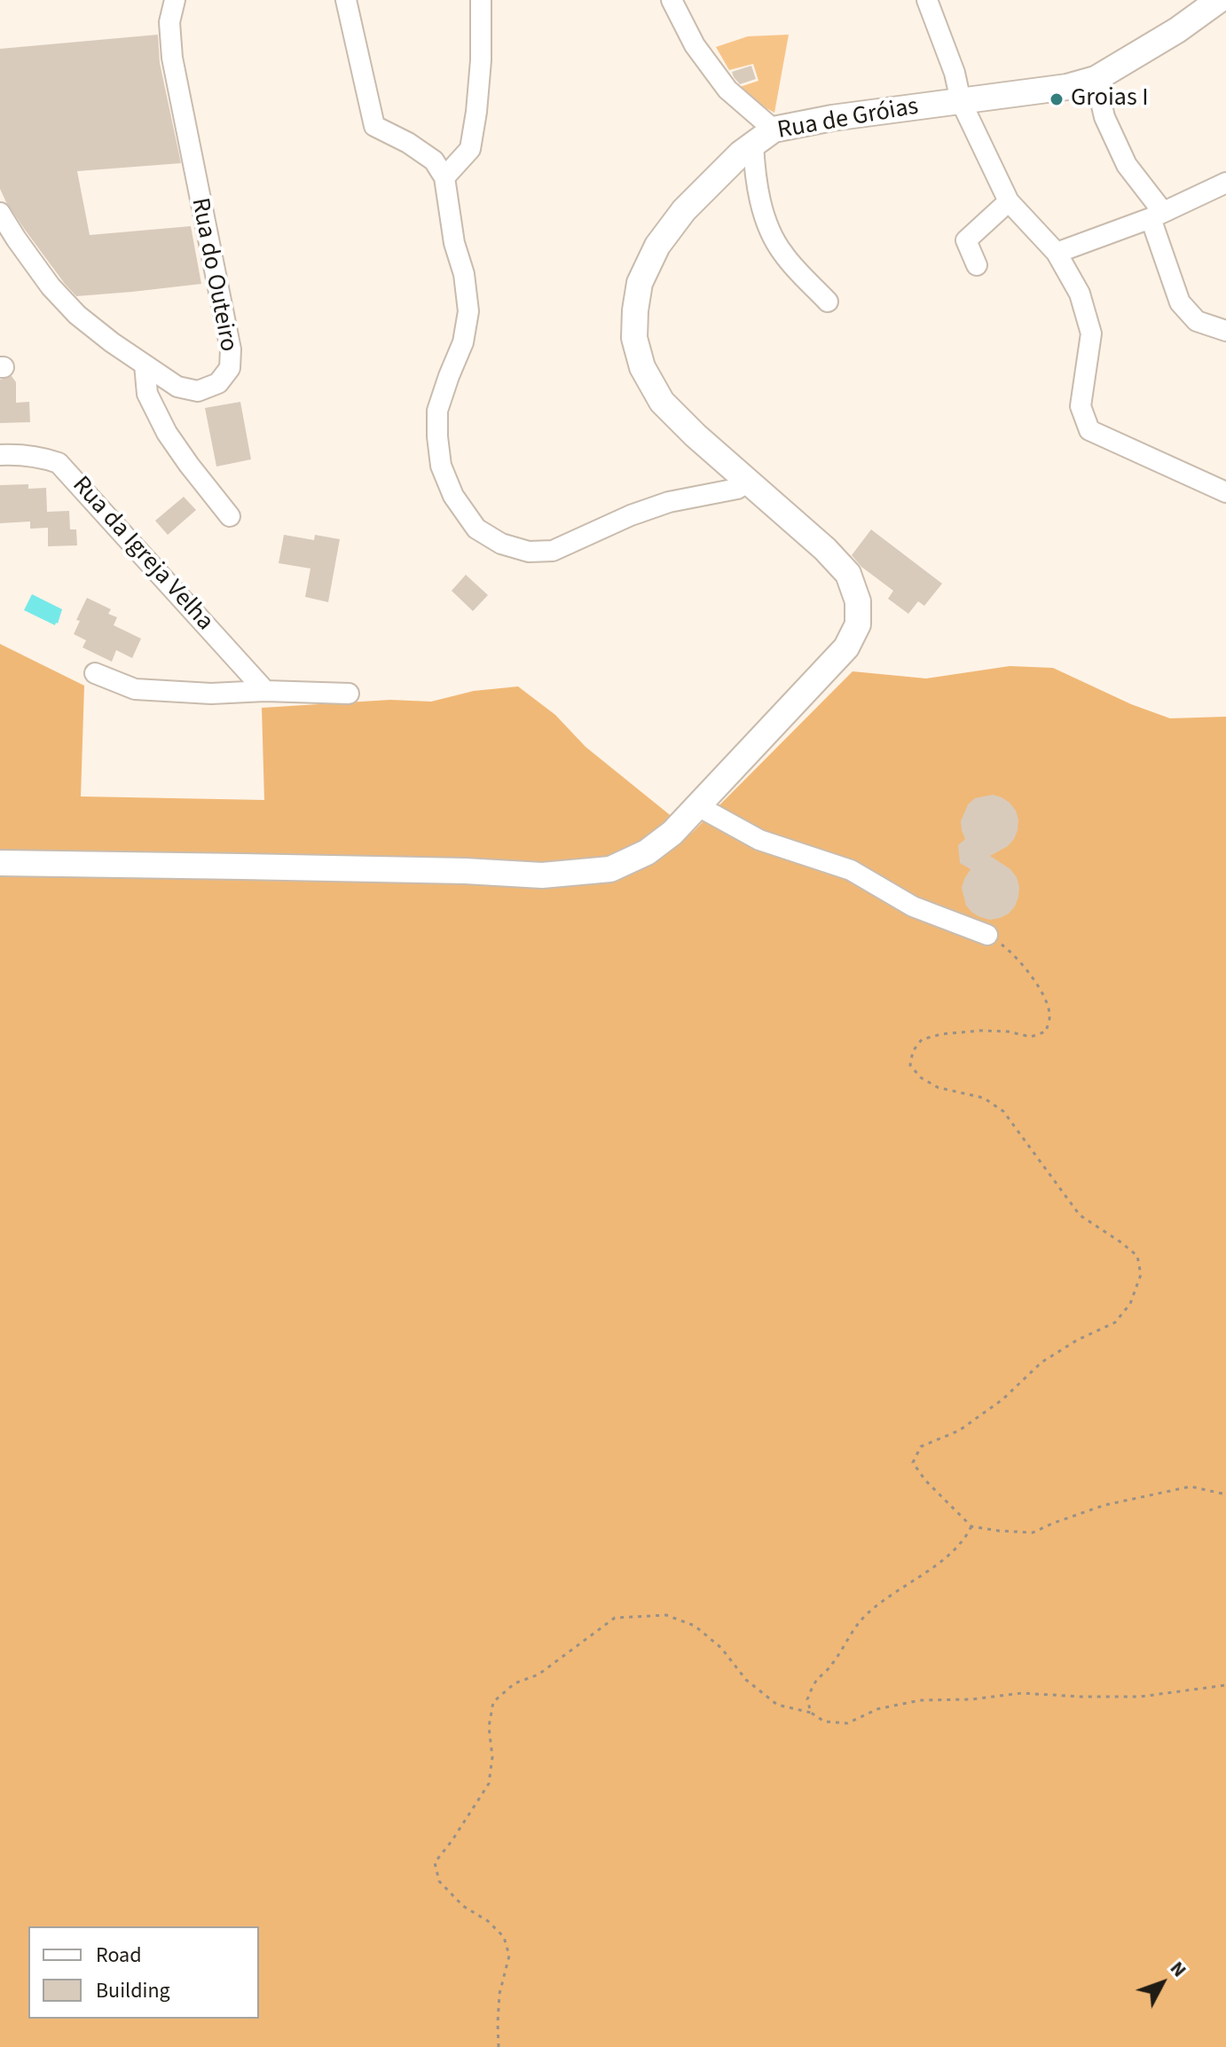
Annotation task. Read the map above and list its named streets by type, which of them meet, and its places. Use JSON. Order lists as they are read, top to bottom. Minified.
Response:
{"streets":{"street":["Rua de Gróias","Rua do Outeiro","Rua da Igreja Velha"]},"places":["Groias I"],"legend":["Road","Building"],"north":"top right"}
